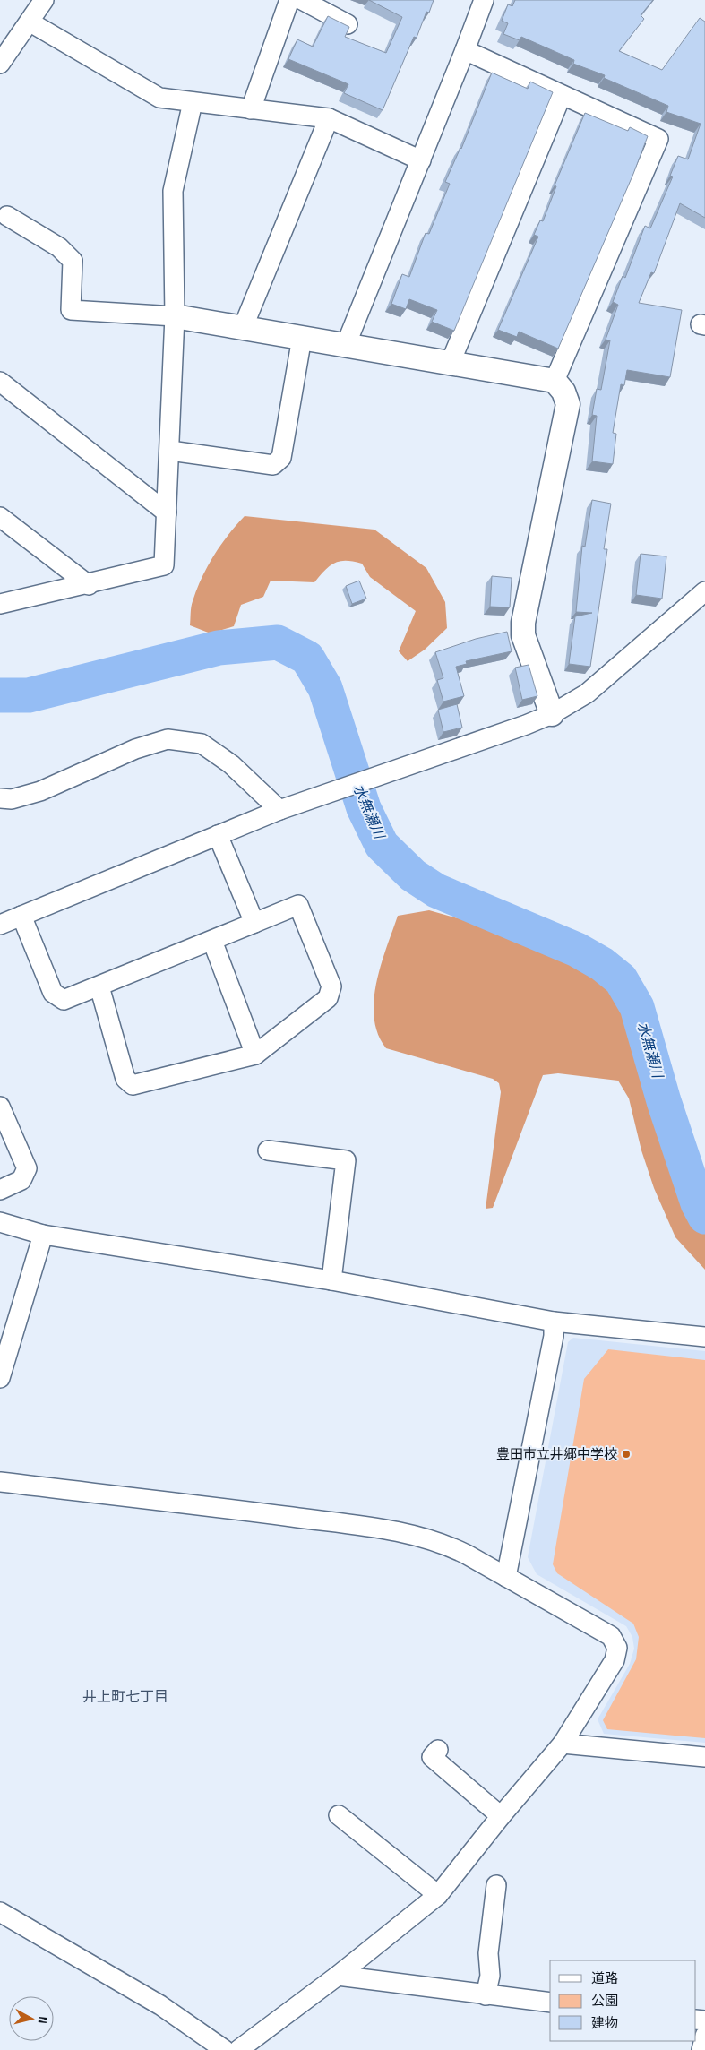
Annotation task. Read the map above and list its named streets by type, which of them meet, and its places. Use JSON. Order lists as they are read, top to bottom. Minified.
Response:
{"districts":["井上町七丁目"],"water":["水無瀬川"],"places":["豊田市立井郷中学校"],"legend":["道路","公園","建物"],"north":"right"}
